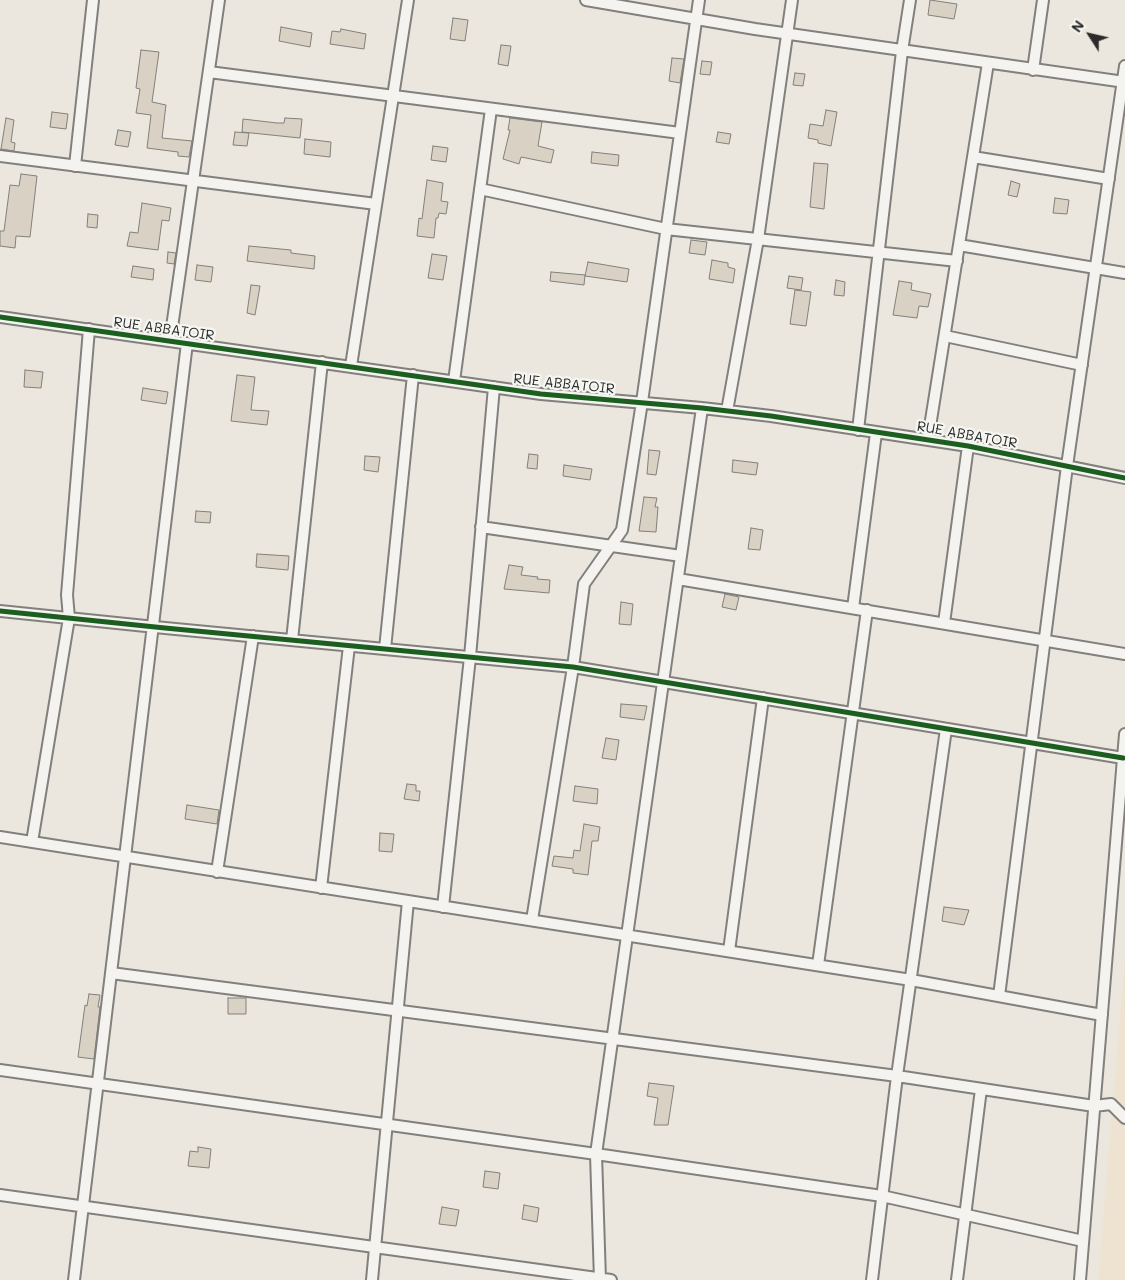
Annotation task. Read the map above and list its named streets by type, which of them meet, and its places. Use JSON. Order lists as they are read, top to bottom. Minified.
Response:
{"streets":{"street":["RUE ABBATOIR"]},"north":"top left"}
